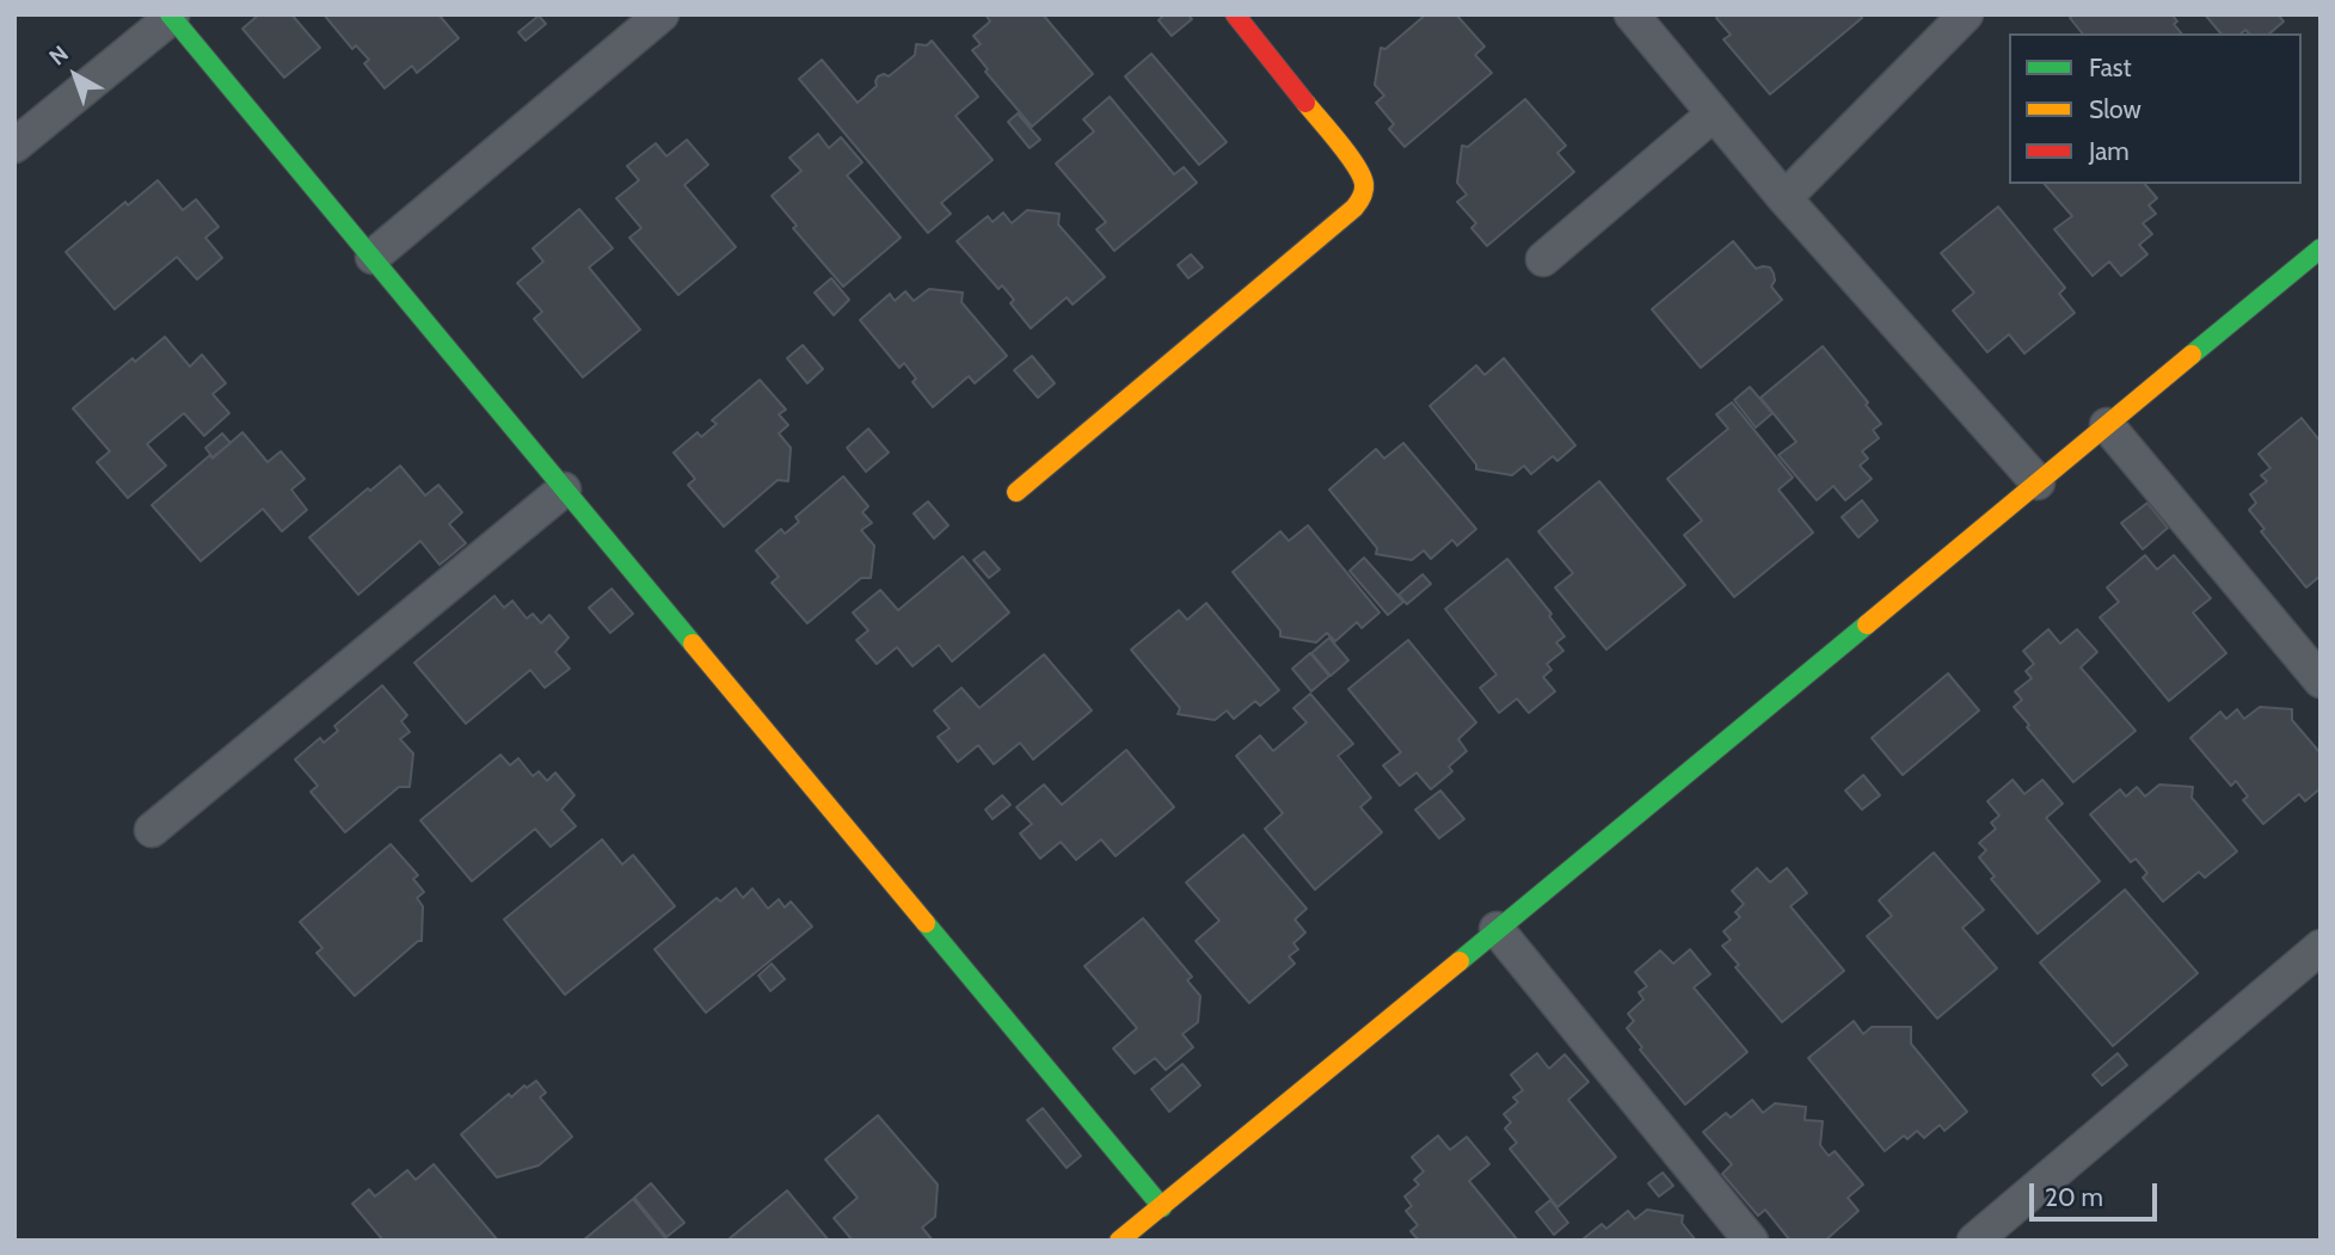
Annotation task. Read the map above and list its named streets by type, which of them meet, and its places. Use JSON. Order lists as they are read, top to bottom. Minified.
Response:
{"legend":["Fast","Slow","Jam"],"scale_bar":"20 m","north":"top left"}
